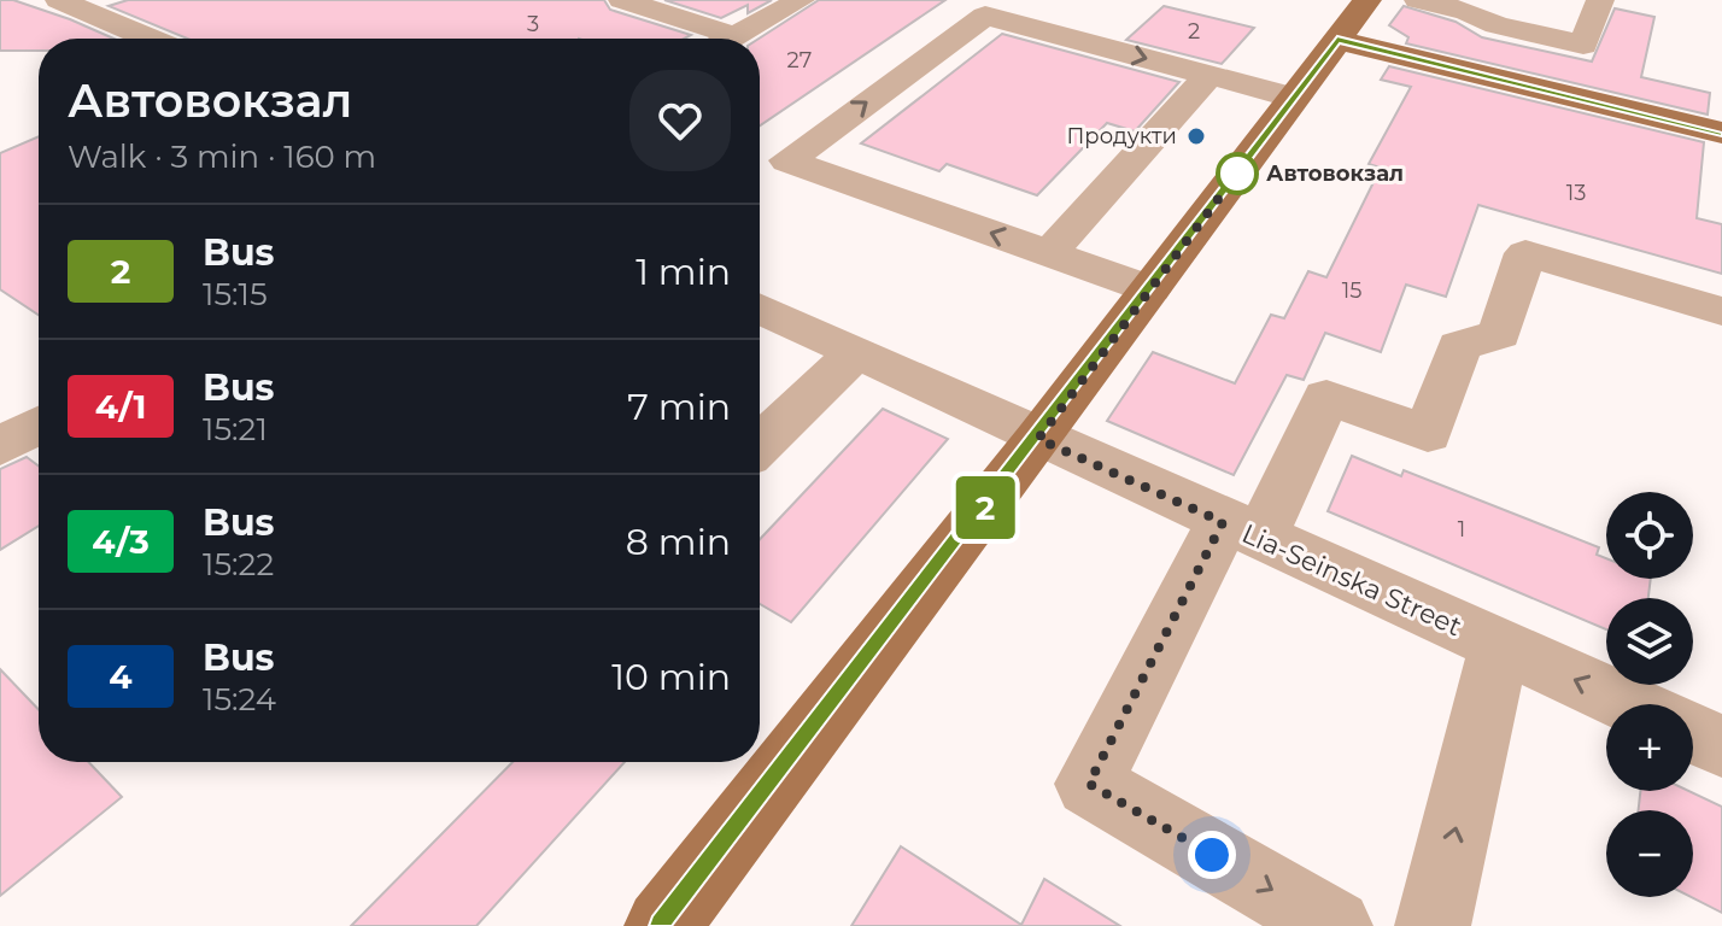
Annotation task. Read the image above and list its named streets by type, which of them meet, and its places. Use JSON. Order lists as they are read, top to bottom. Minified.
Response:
{"streets":{"street":["Lia-Seinska Street"]},"places":["Продукти","Автовокзал"],"lines":["bus line 2"],"house_numbers":["3","2","27","13","15","1"],"page":{"on_map":"2","heading":["Автовокзал","Walk · 3 min · 160 m"],"list":[{"mark":"2","name":"Bus","note":"15:15","value":"1 min"},{"mark":"4/1","name":"Bus","note":"15:21","value":"7 min"},{"mark":"4/3","name":"Bus","note":"15:22","value":"8 min"},{"mark":"4","name":"Bus","note":"15:24","value":"10 min"}],"map_buttons":["+","−"]}}
